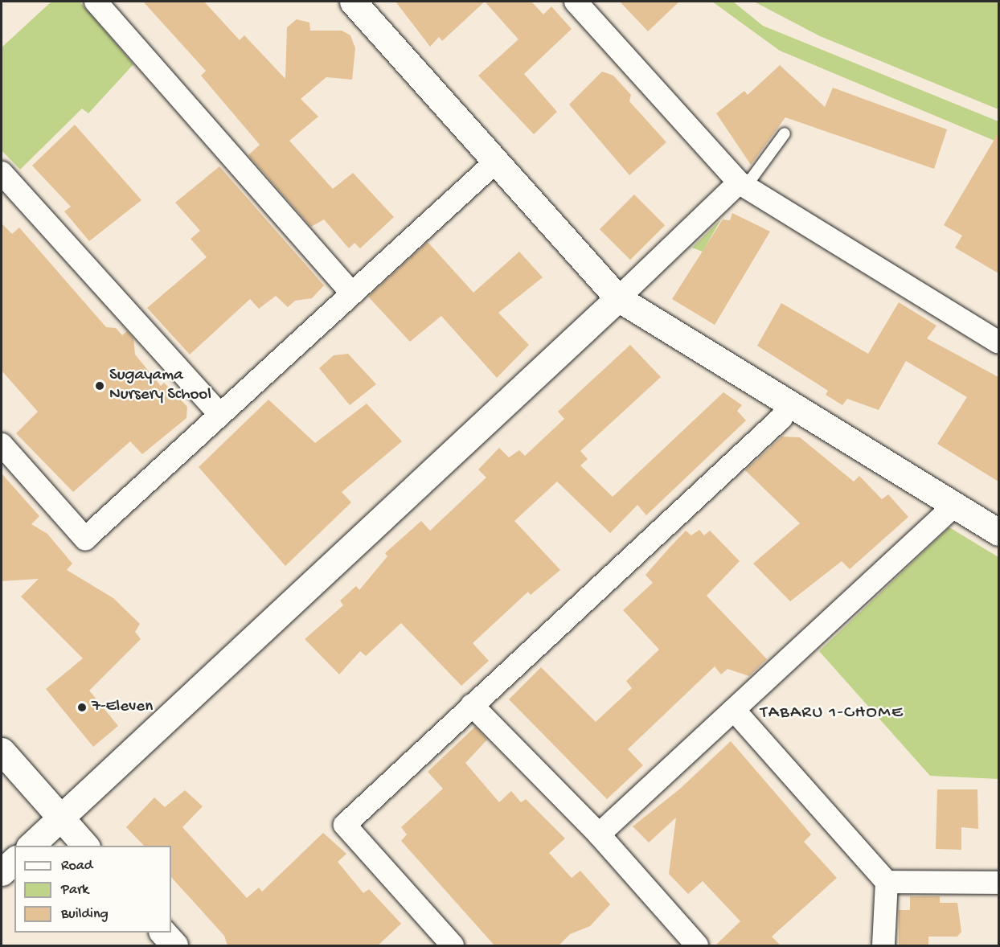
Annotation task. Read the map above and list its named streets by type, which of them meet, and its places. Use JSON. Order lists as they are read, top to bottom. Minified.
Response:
{"districts":["TABARU 1-CHOME"],"places":["Sugayama Nursery School","7-Eleven"],"legend":["Road","Park","Building"]}
